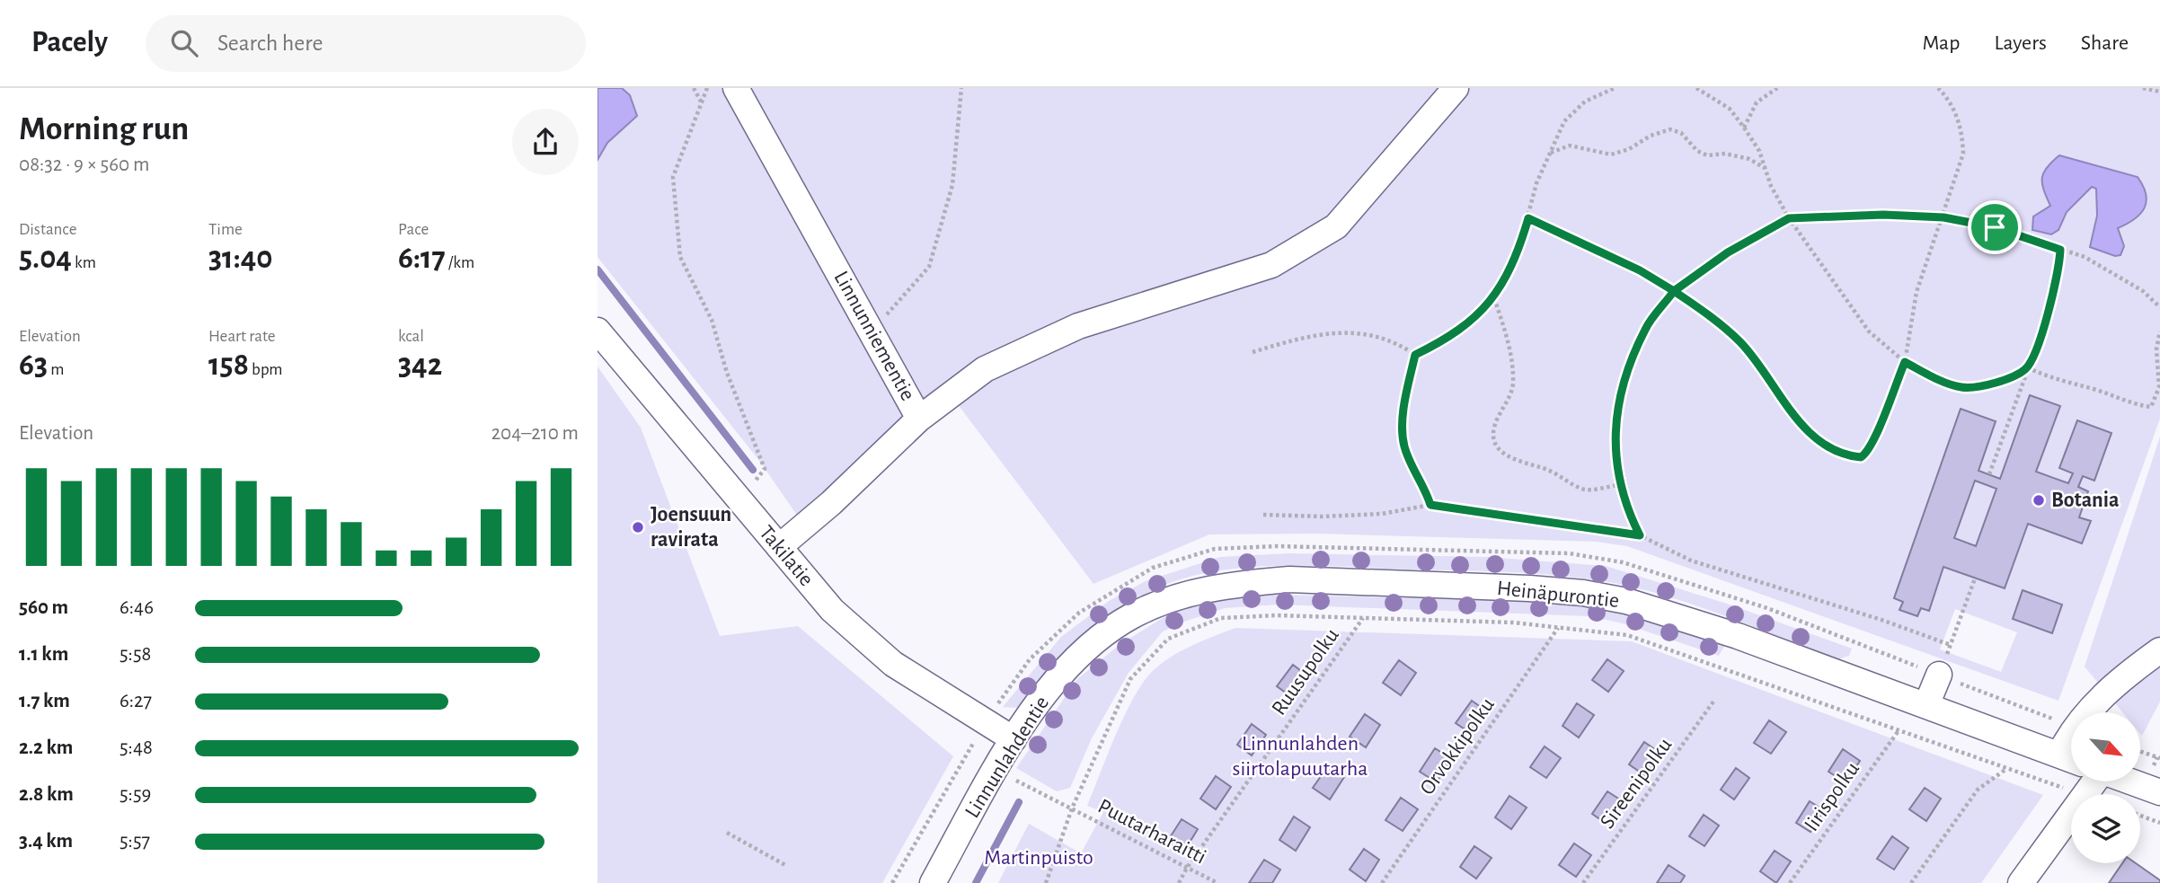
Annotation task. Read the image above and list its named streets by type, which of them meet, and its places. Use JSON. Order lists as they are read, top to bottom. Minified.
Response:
{"streets":{"street":["Linnunniementie","Takilatie","Heinäpurontie","Linnunlahdentie"],"path":["Ruusupolku","Orvokkipolku","Sireenipolku","Iirispolku","Puutarharaitti"]},"crossings":[["Linnunniementie","Takilatie"],["Takilatie","Linnunlahdentie"],["Heinäpurontie","Linnunlahdentie"],["Ruusupolku","Puutarharaitti"],["Linnunlahdentie","Puutarharaitti"]],"parks":["Linnunlahden siirtolapuutarha","Martinpuisto"],"places":["Botania","Joensuun ravirata"],"north":"bottom right","page":{"header":"Pacely","search":"Search here","nav":["Map","Layers","Share"],"heading":["Morning run","08:32 · 9 × 560 m"],"stats":[["Distance","5.04 km"],["Time","31:40"],["Pace","6:17 /km"],["Elevation","63 m"],["Heart rate","158 bpm"],["kcal","342"]],"chart":["Elevation","204–210 m"],"list":[{"name":"560 m","note":"6:46"},{"name":"1.1 km","note":"5:58"},{"name":"1.7 km","note":"6:27"},{"name":"2.2 km","note":"5:48"},{"name":"2.8 km","note":"5:59"},{"name":"3.4 km","note":"5:57"}]}}
